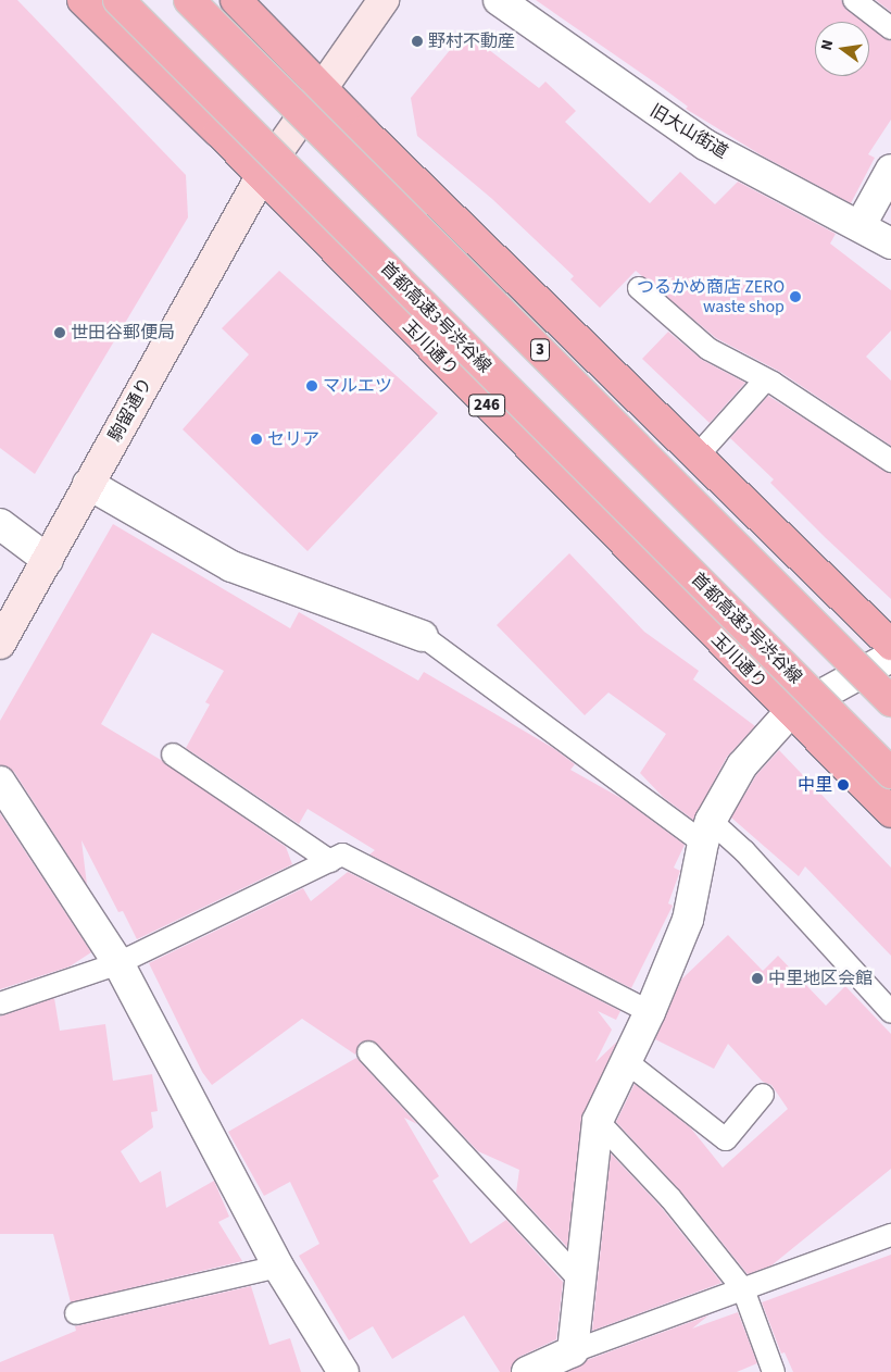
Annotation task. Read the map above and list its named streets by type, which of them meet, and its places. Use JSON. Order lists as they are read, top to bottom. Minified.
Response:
{"streets":{"highway":["首都高速3号渋谷線","玉川通り","3","246"],"street":["旧大山街道","駒留通り"]},"crossings":[["玉川通り","駒留通り"]],"places":["野村不動産","つるかめ商店 ZERO waste shop","世田谷郵便局","マルエツ","セリア","中里","中里地区会館"],"north":"left"}
